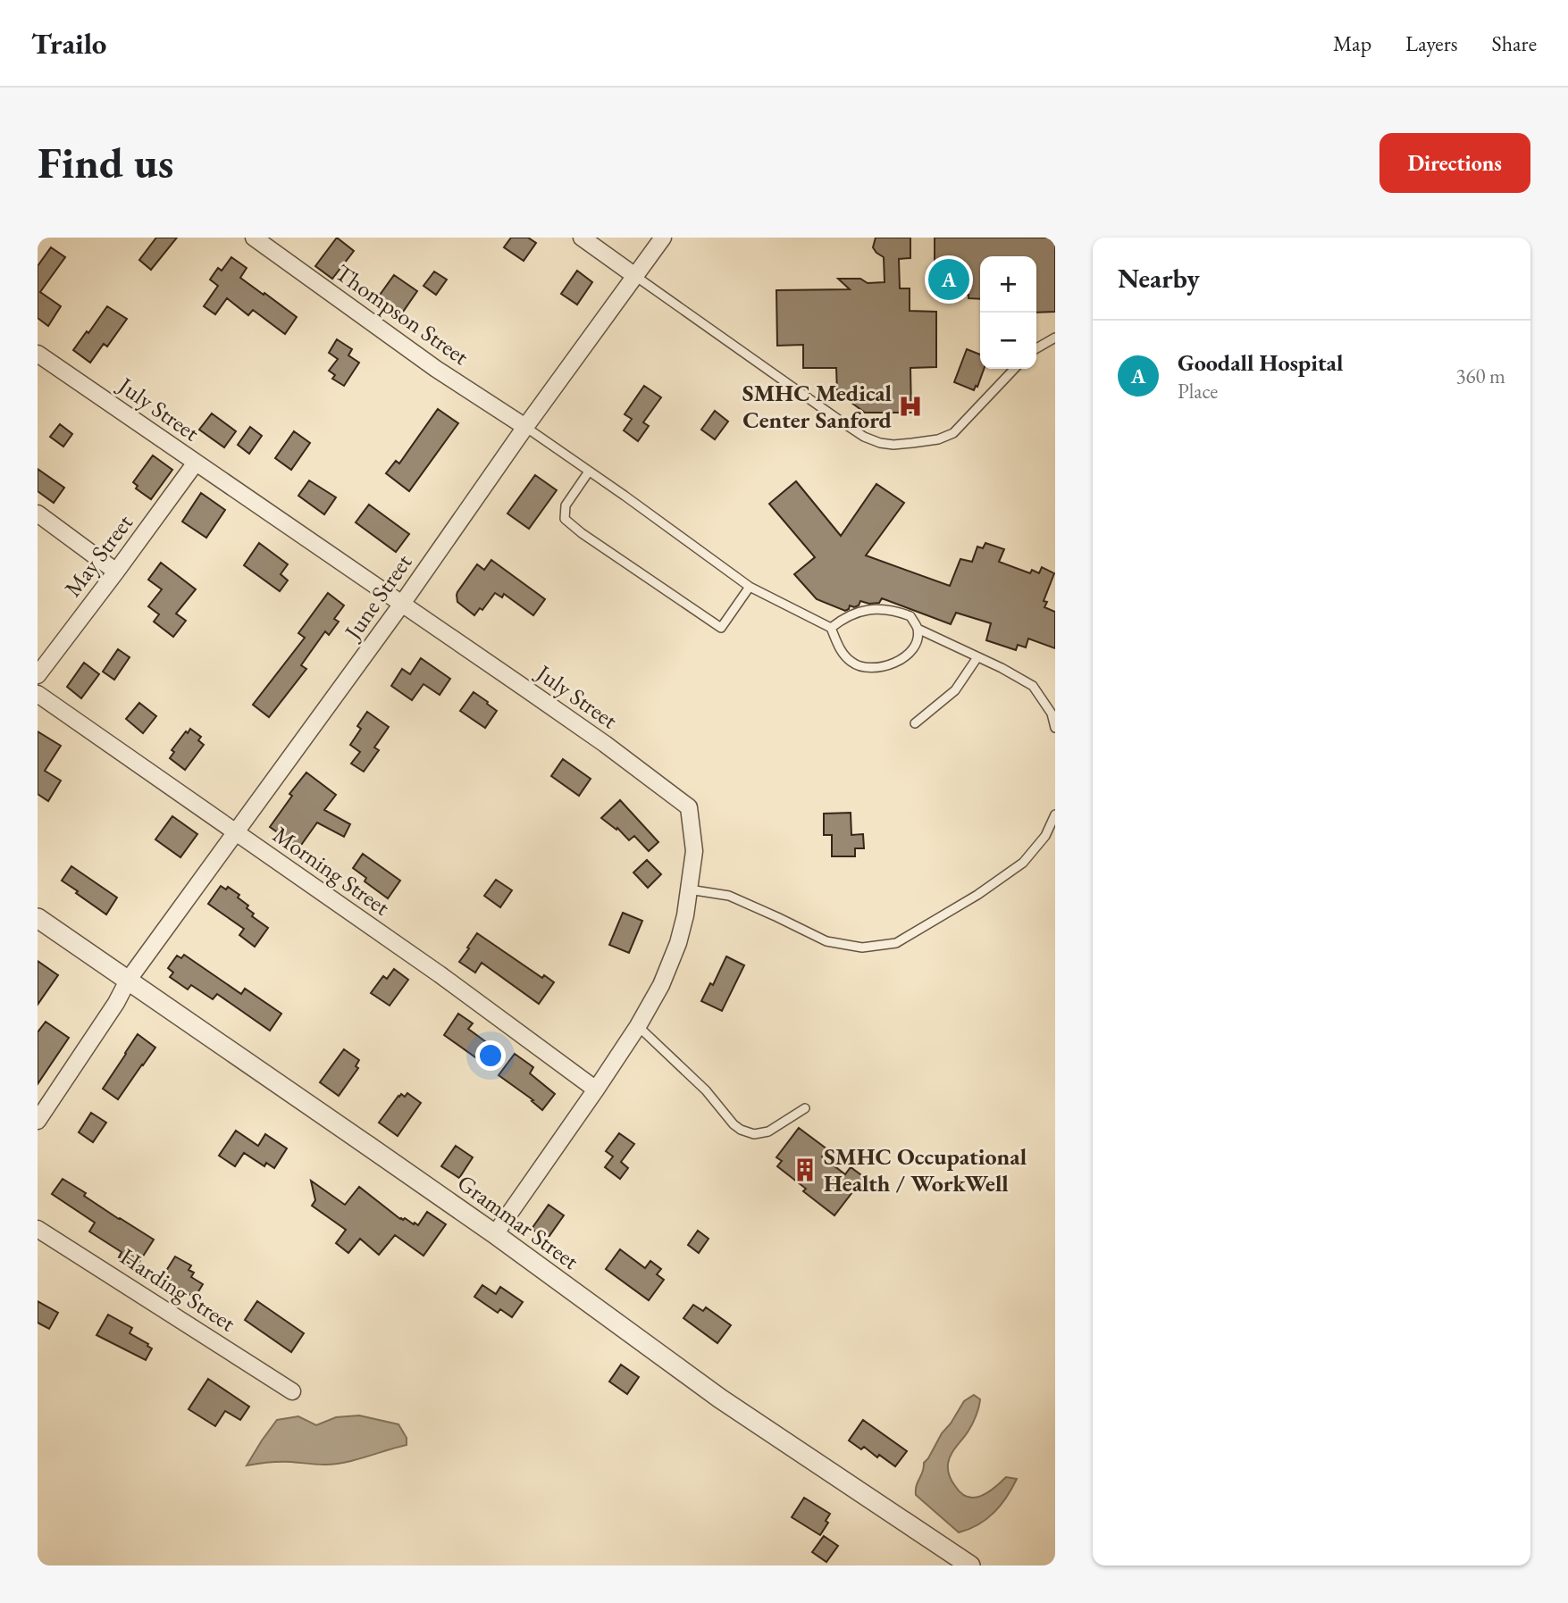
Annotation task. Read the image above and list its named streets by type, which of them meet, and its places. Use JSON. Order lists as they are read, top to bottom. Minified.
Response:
{"streets":{"street":["Thompson Street","July Street","May Street","June Street","Morning Street","Grammar Street","Harding Street"]},"crossings":[["Thompson Street","June Street"],["July Street","May Street"],["July Street","June Street"],["July Street","Morning Street"],["July Street","Grammar Street"],["June Street","Morning Street"],["June Street","Grammar Street"]],"places":{"hospital":["SMHC Medical Center Sanford"],"building":["SMHC Occupational Health / WorkWell"]},"page":{"header":"Trailo","nav":["Map","Layers","Share"],"buttons":"Directions","title":"Find us","heading":"Nearby","pins":"A","map_buttons":["+","−"],"list":[{"mark":"A","name":"Goodall Hospital","note":"Place","value":"360 m"}]}}
